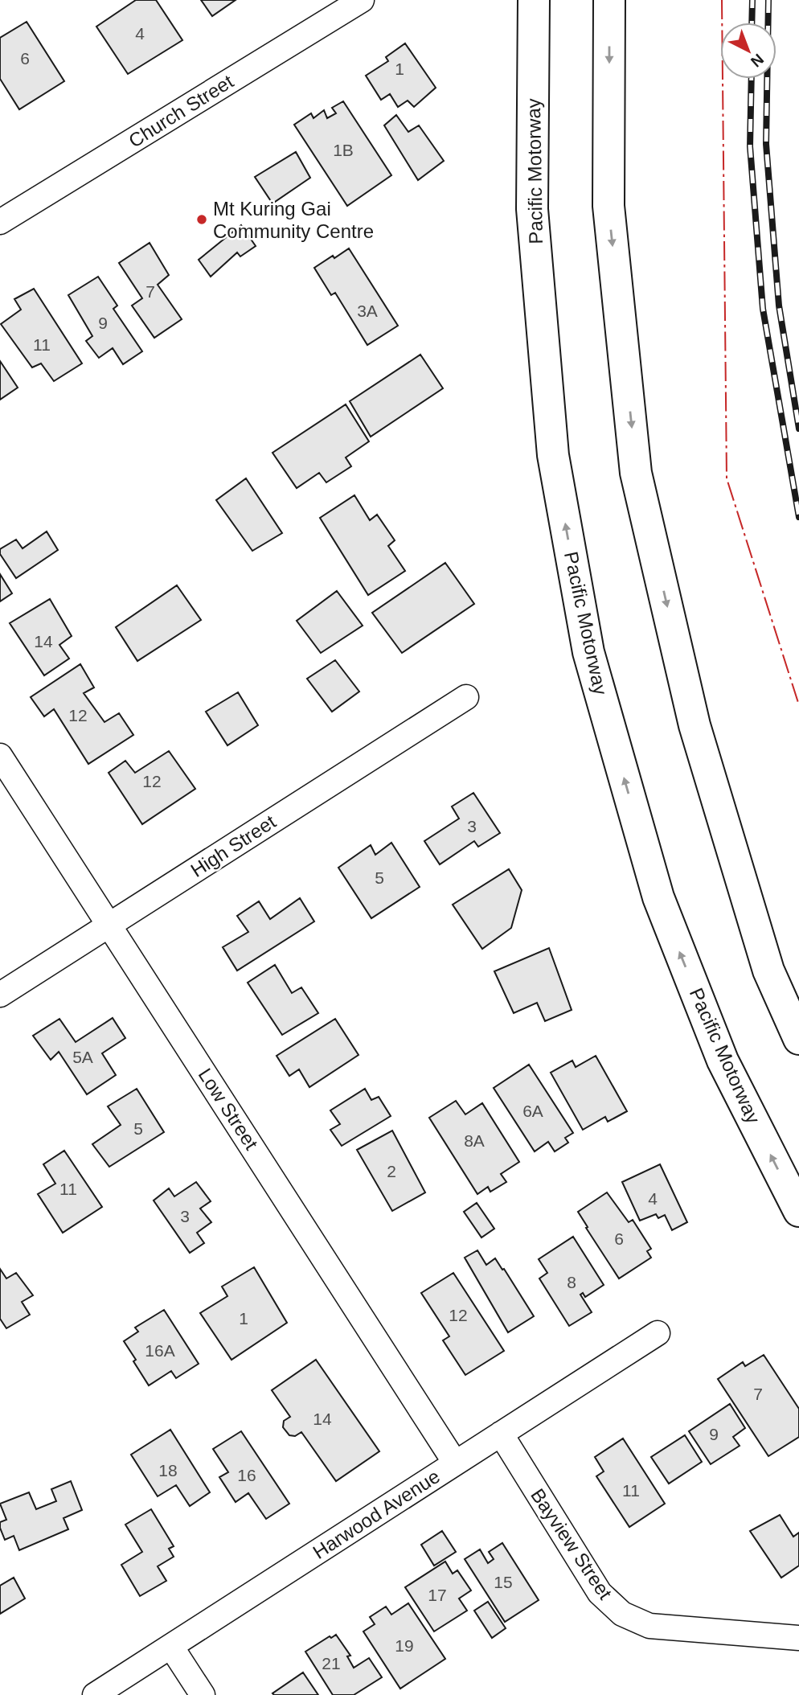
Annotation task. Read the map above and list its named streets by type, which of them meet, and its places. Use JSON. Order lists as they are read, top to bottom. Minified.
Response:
{"streets":{"highway":["Pacific Motorway"],"street":["Church Street","High Street","Low Street","Harwood Avenue","Bayview Street"]},"crossings":[["High Street","Low Street"],["Low Street","Harwood Avenue"],["Harwood Avenue","Bayview Street"]],"places":["Mt Kuring Gai Community Centre"],"house_numbers":["4","6","1","1B","7","3A","9","11","14","12","12","3","5","5A","6A","5","8A","2","11","4","3","6","8","12","1","16A","7","14","9","18","16","11","15","17","19","21"],"north":"bottom right"}
